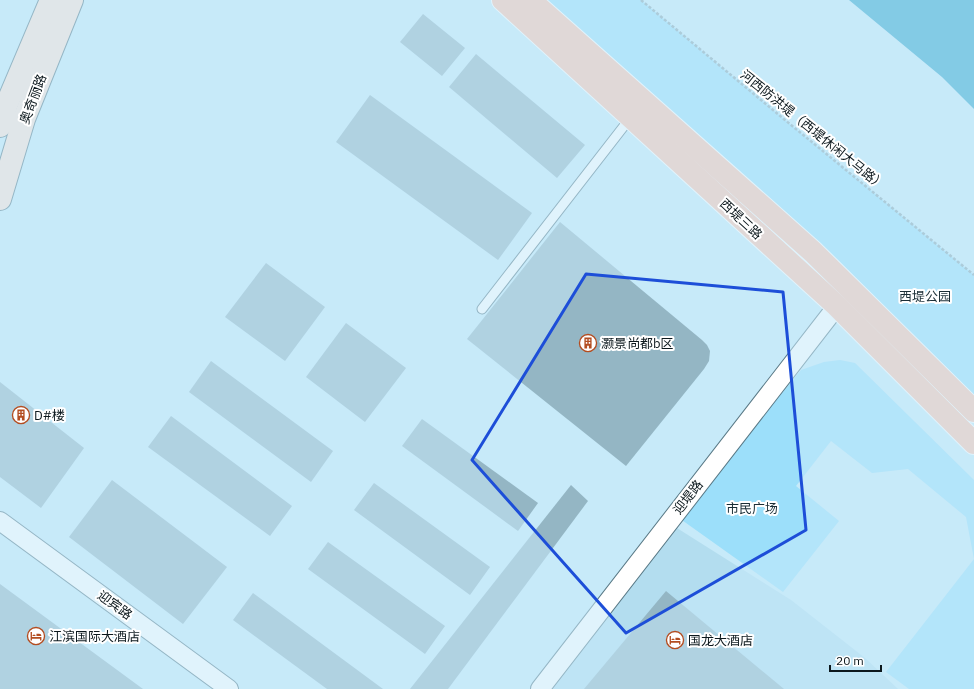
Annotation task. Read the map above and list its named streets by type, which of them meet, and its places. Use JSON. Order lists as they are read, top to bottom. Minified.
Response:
{"streets":{"main road":["奥奇丽路","西堤三路"],"street":["迎堤路","迎宾路"],"path":["河西防洪堤（西堤休闲大马路）"]},"crossings":[["西堤三路","迎堤路"]],"parks":["西堤公园","市民广场"],"places":{"building":["灏景尚都b区","D#楼"],"hotel":["江滨国际大酒店","国龙大酒店"]},"scale_bar":"20 m"}
